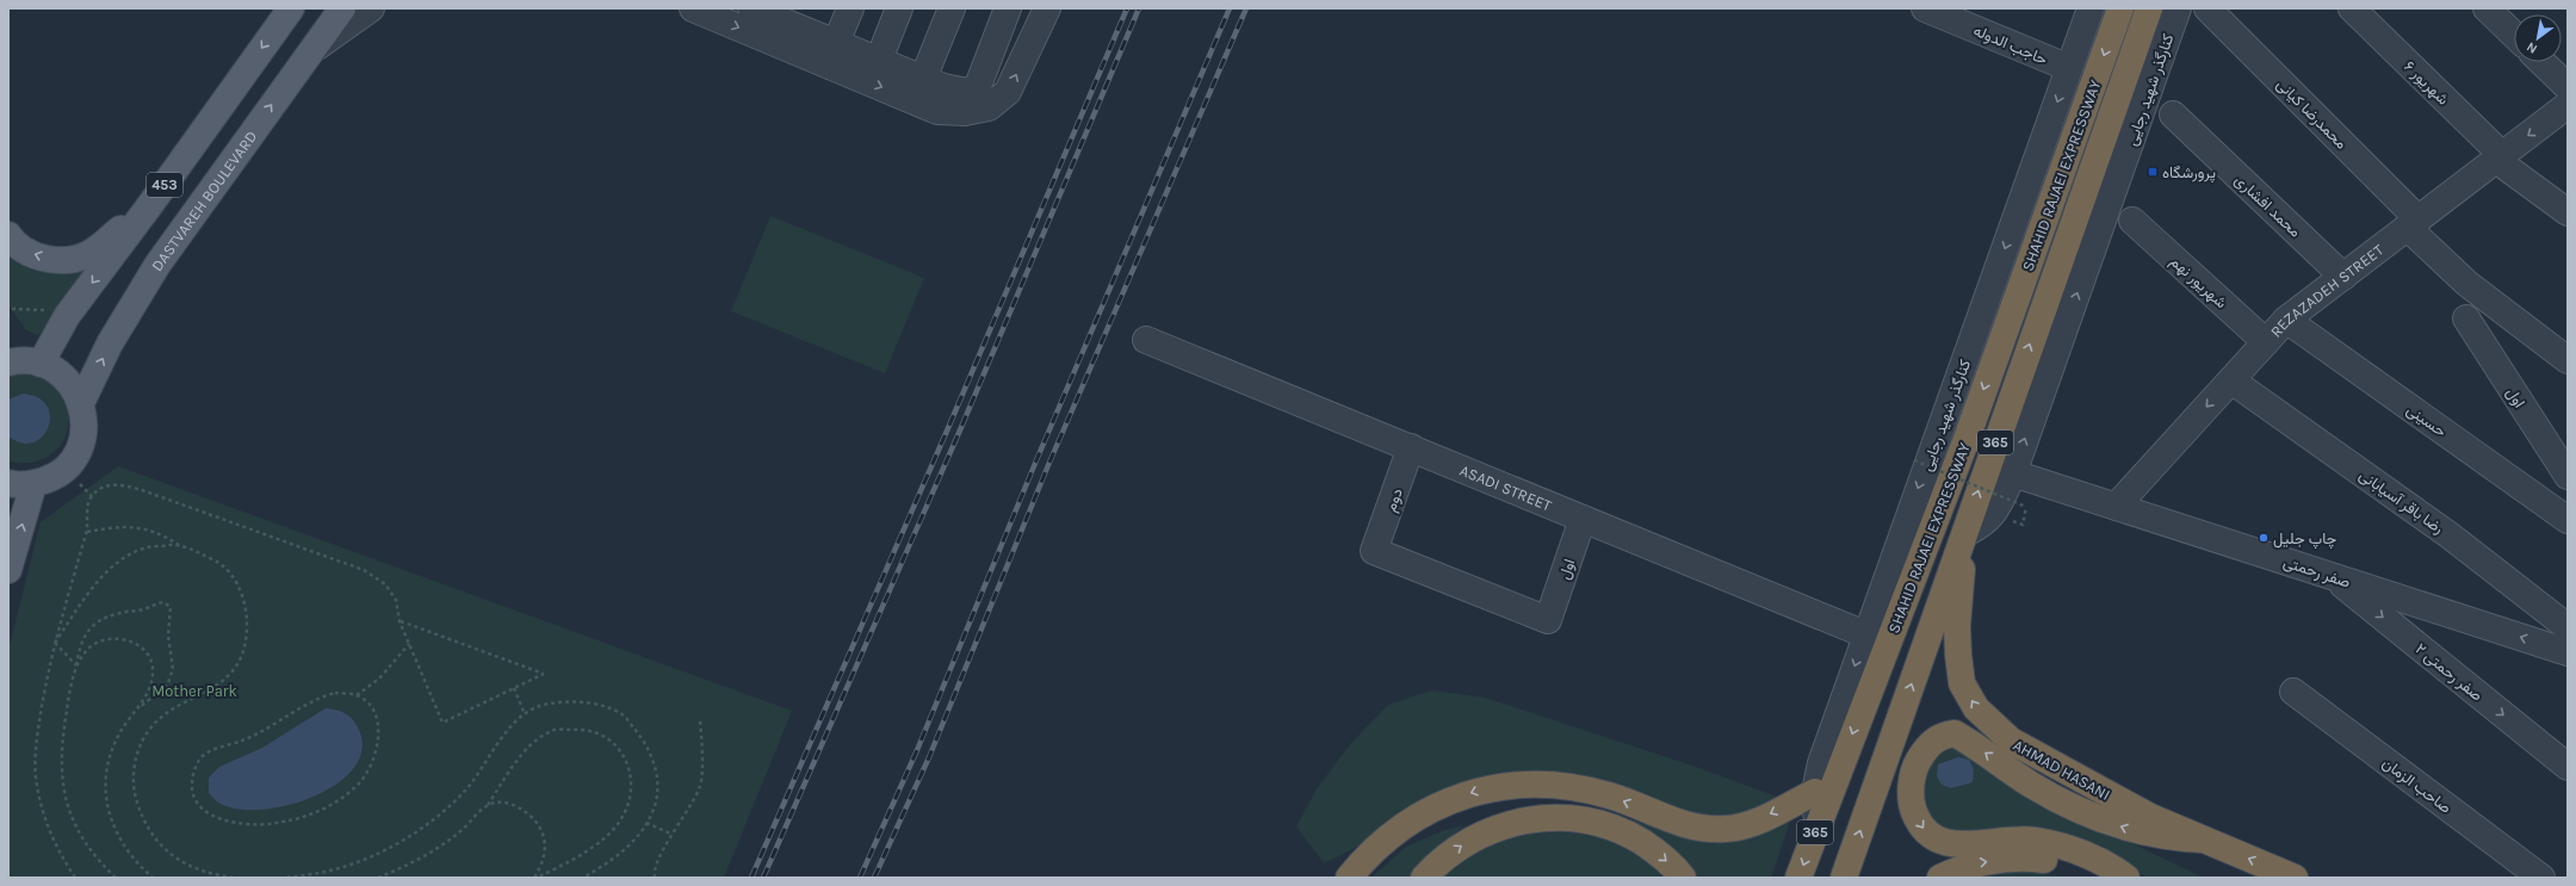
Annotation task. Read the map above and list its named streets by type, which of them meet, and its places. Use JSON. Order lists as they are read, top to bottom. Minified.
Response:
{"streets":{"highway":["SHAHID RAJAEI EXPRESSWAY","365","AHMAD HASANI"],"main road":["453","DASTVAREH BOULEVARD"],"street":["حاجب الدوله","شهریور ۶","کنارگذر شهید رجایی","محمدرضا کیانی","محمد افشاری","شهریور نهم","REZAZADEH STREET","اول","حسینی","ASADI STREET","دوم","رضا باقر آسیابانی","صفر رحمتی","صفر رحمتی ۲","صاحب الزمان"]},"crossings":[["حاجب الدوله","کنارگذر شهید رجایی"],["شهریور ۶","REZAZADEH STREET"],["کنارگذر شهید رجایی","SHAHID RAJAEI EXPRESSWAY"],["کنارگذر شهید رجایی","ASADI STREET"],["کنارگذر شهید رجایی","صفر رحمتی"],["کنارگذر شهید رجایی","AHMAD HASANI"],["محمدرضا کیانی","REZAZADEH STREET"],["SHAHID RAJAEI EXPRESSWAY","AHMAD HASANI"],["محمد افشاری","REZAZADEH STREET"],["شهریور نهم","REZAZADEH STREET"],["REZAZADEH STREET","حسینی"],["REZAZADEH STREET","رضا باقر آسیابانی"],["REZAZADEH STREET","صفر رحمتی"],["اول","ASADI STREET"],["اول","دوم"],["ASADI STREET","دوم"],["صفر رحمتی","صفر رحمتی ۲"]],"one_way":["REZAZADEH STREET","صفر رحمتی","صفر رحمتی ۲","AHMAD HASANI"],"parks":["Mother Park"],"places":{"transit":["پرورشگاه"],"other":["چاپ جلیل"]},"north":"bottom left"}
